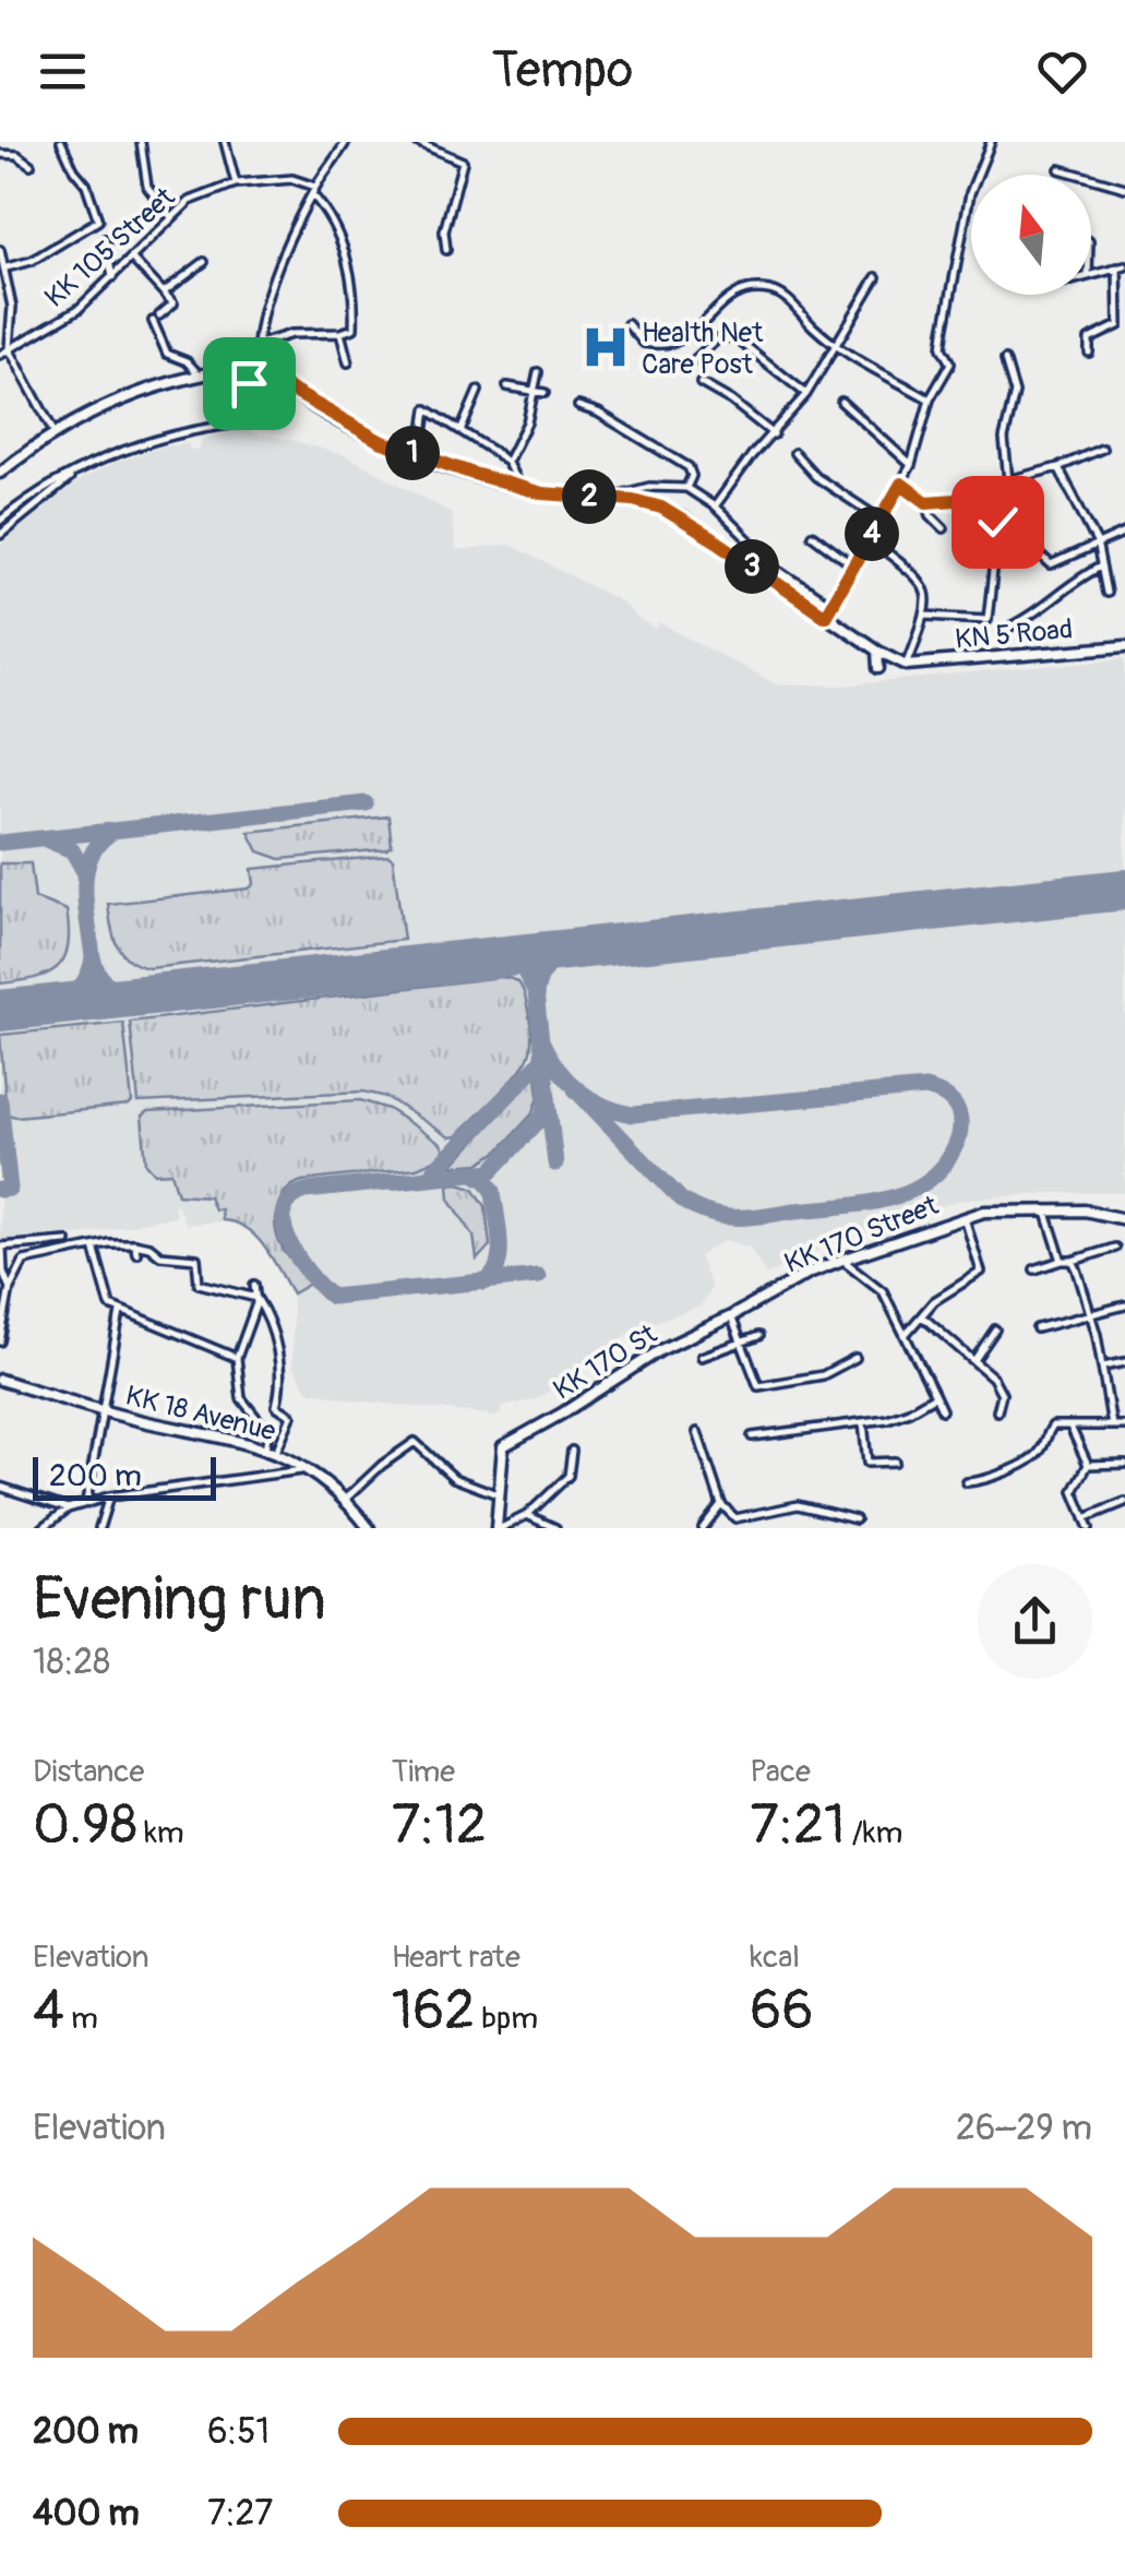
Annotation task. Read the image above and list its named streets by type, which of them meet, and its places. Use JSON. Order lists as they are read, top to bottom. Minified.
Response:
{"streets":{"main road":["KN 5 Road","KK 170 Street","KK 170 St","KK 18 Avenue"],"street":["KK 105 Street"]},"crossings":[["KK 170 Street","KK 170 St"]],"places":{"hospital":["Health Net Care Post"]},"scale_bar":"200 m","north":"top","page":{"header":"Tempo","pins":["1","2","4","3"],"scale":"200 m","heading":["Evening run","18:28"],"stats":[["Distance","0.98 km"],["Time","7:12"],["Pace","7:21 /km"],["Elevation","4 m"],["Heart rate","162 bpm"],["kcal","66"]],"chart":["Elevation","26–29 m"],"list":[{"name":"200 m","note":"6:51"},{"name":"400 m","note":"7:27"}]}}
